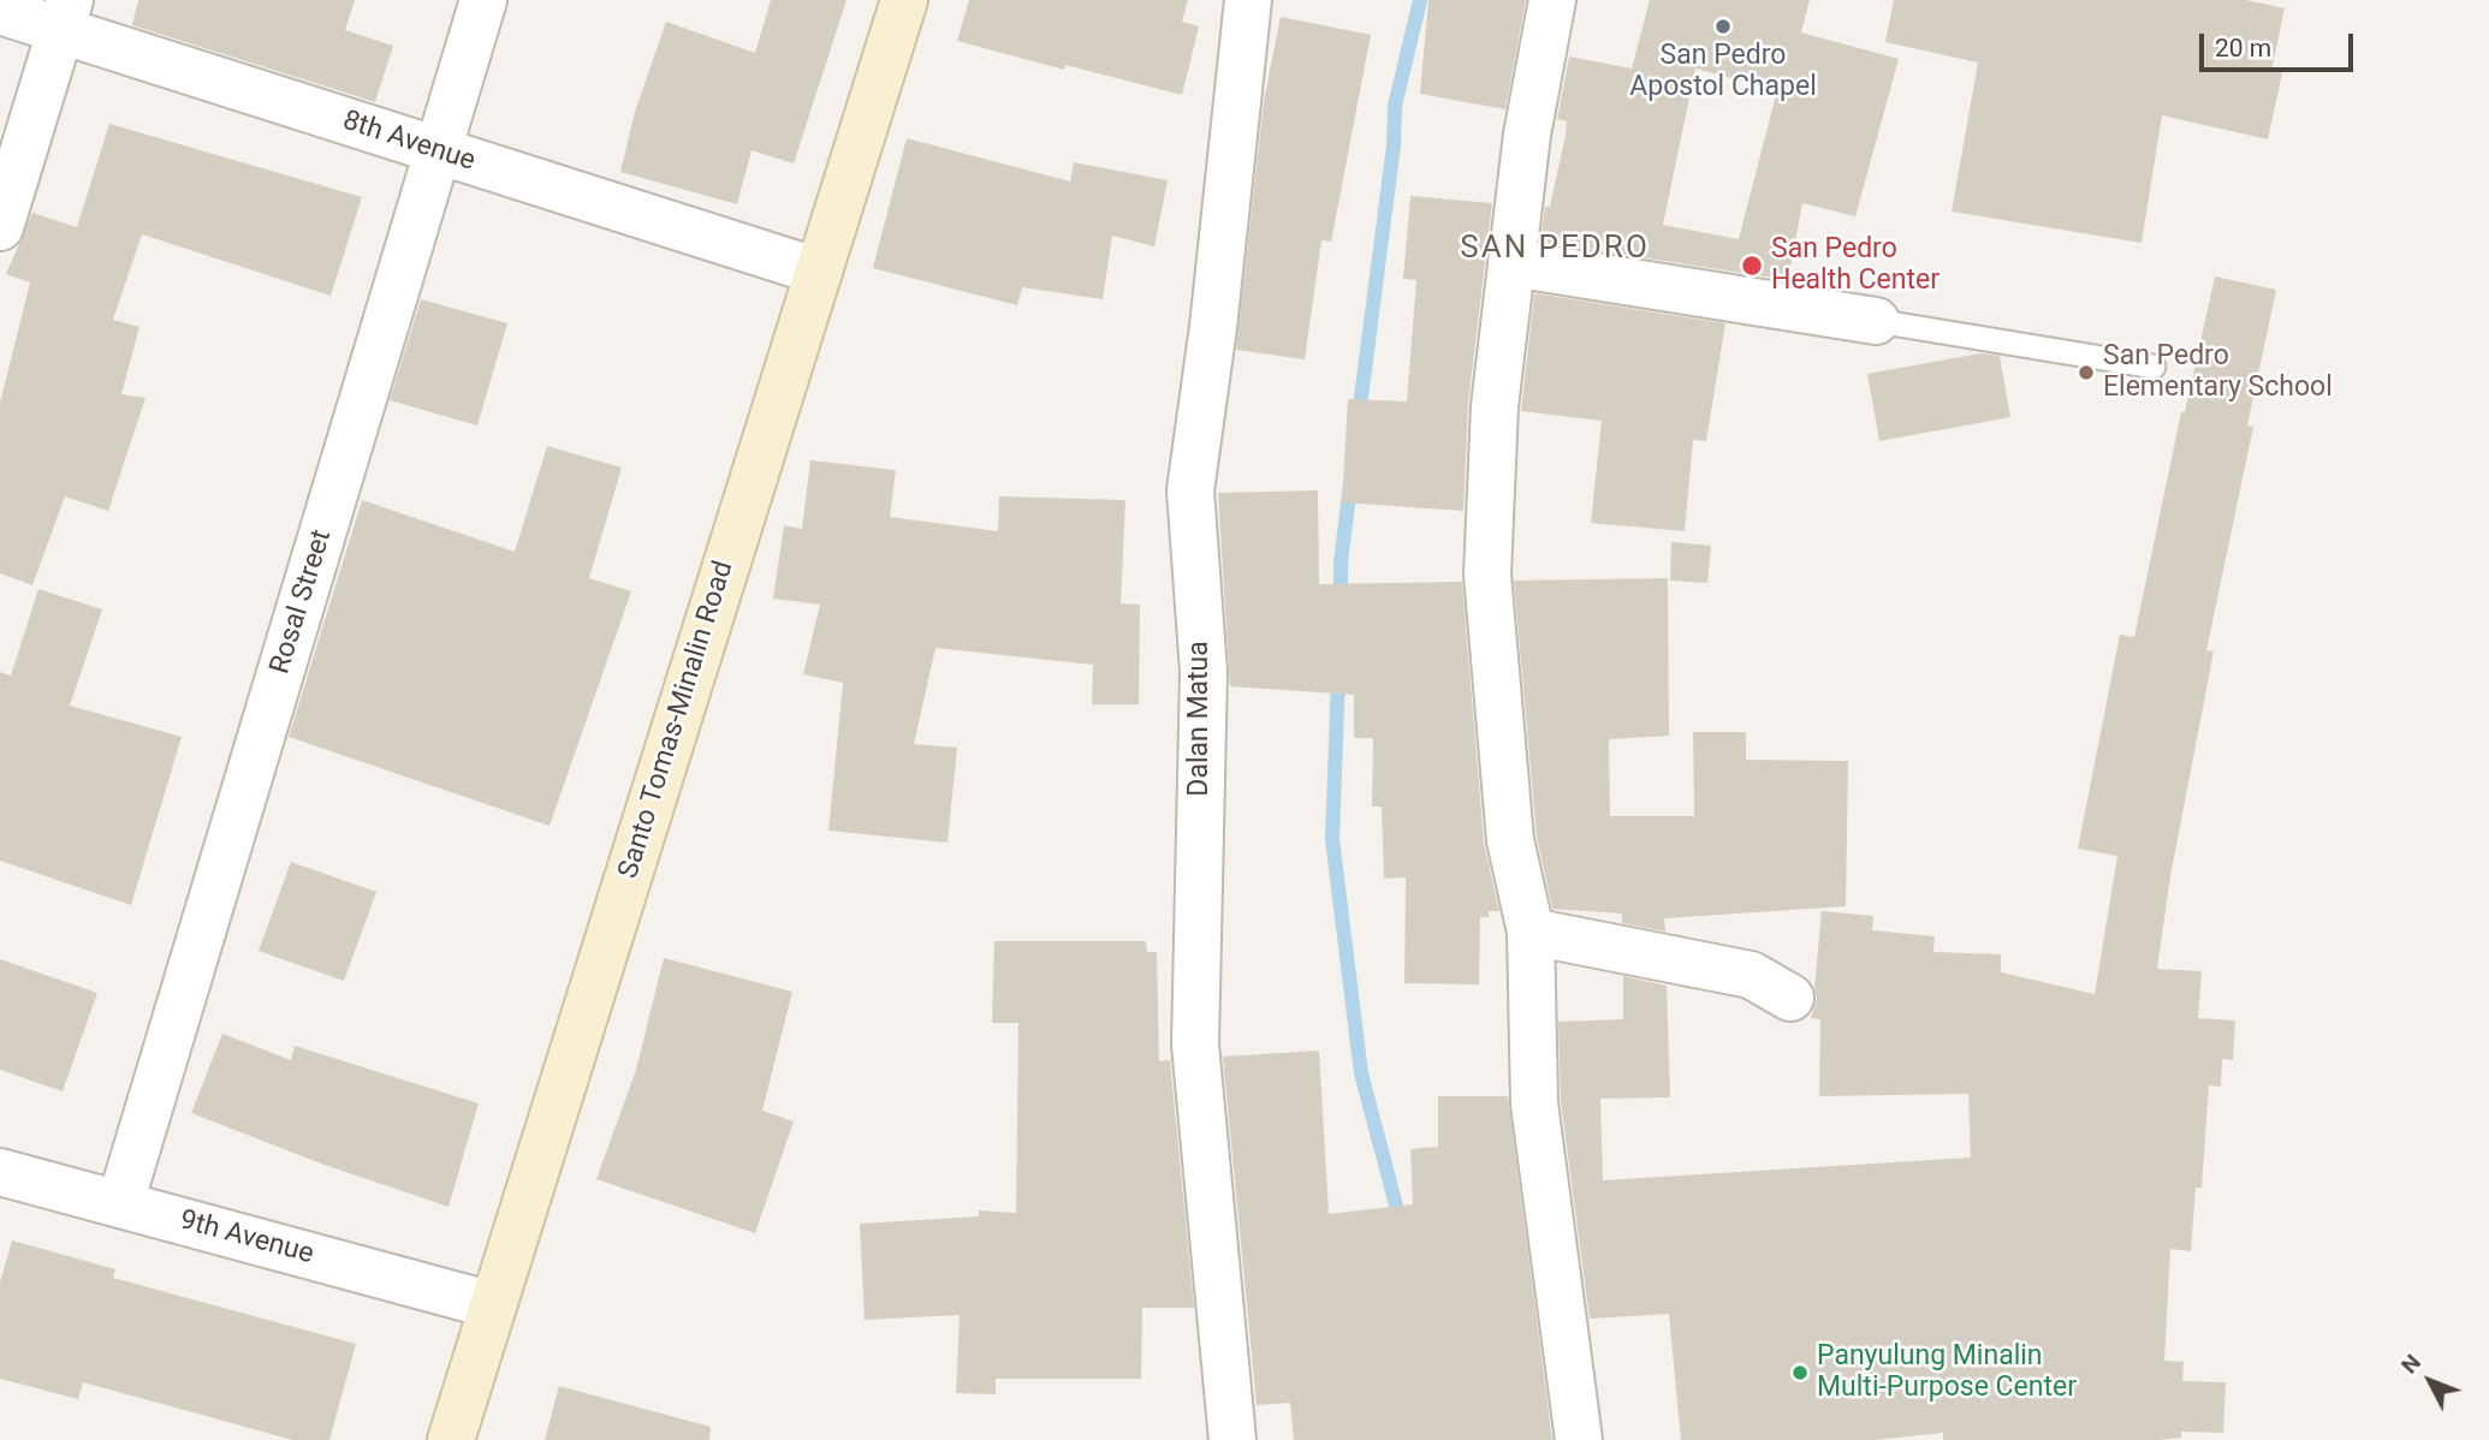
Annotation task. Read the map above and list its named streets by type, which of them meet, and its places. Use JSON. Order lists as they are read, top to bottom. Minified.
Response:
{"streets":{"main road":["Santo Tomas-Minalin Road"],"street":["8th Avenue","Rosal Street","Dalan Matua","9th Avenue"]},"crossings":[["8th Avenue","Rosal Street"],["8th Avenue","Santo Tomas-Minalin Road"],["Rosal Street","9th Avenue"],["Santo Tomas-Minalin Road","9th Avenue"]],"districts":["SAN PEDRO"],"places":["San Pedro Apostol Chapel","San Pedro Health Center","San Pedro Elementary School","Panyulung Minalin Multi-Purpose Center"],"scale_bar":"20 m","north":"top left"}
